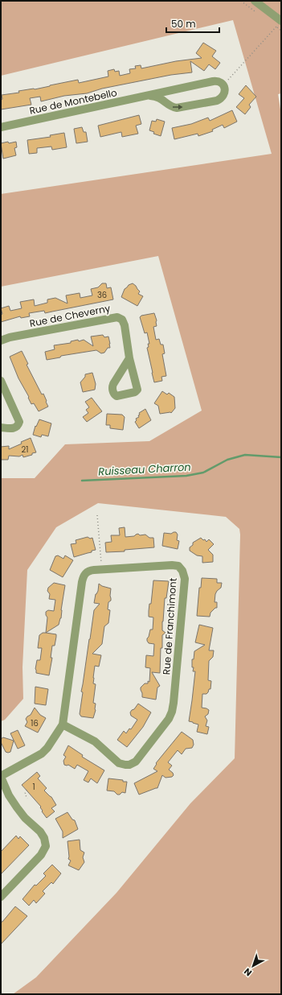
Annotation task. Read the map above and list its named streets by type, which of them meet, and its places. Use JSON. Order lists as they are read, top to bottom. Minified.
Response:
{"streets":{"street":["Rue de Montebello","Rue de Cheverny","Rue de Franchimont"]},"water":["Ruisseau Charron"],"house_numbers":["36","21","16","1"],"scale_bar":"50 m","north":"bottom left"}
